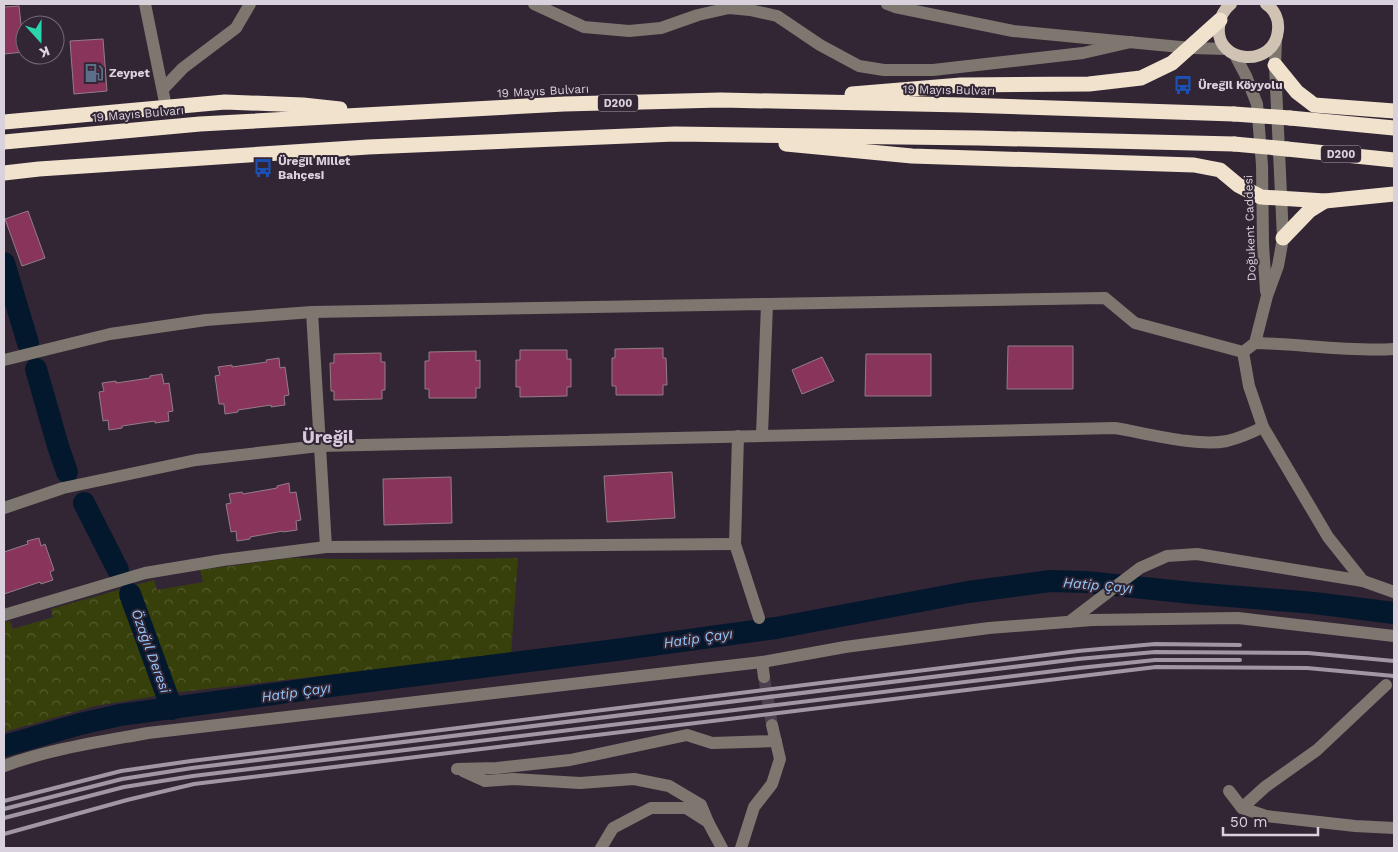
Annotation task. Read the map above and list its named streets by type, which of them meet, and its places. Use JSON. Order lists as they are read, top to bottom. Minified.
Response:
{"streets":{"highway":["19 Mayıs Bulvarı","D200"],"street":["Doğukent Caddesi"]},"districts":["Üreğil"],"water":["Hatip Çayı","Özağıl Deresi"],"places":{"fuel station":["Zeypet"],"bus stop":["Üreğil Köyyolu","Üreğil Millet Bahçesi"]},"scale_bar":"50 m","north":"bottom"}
